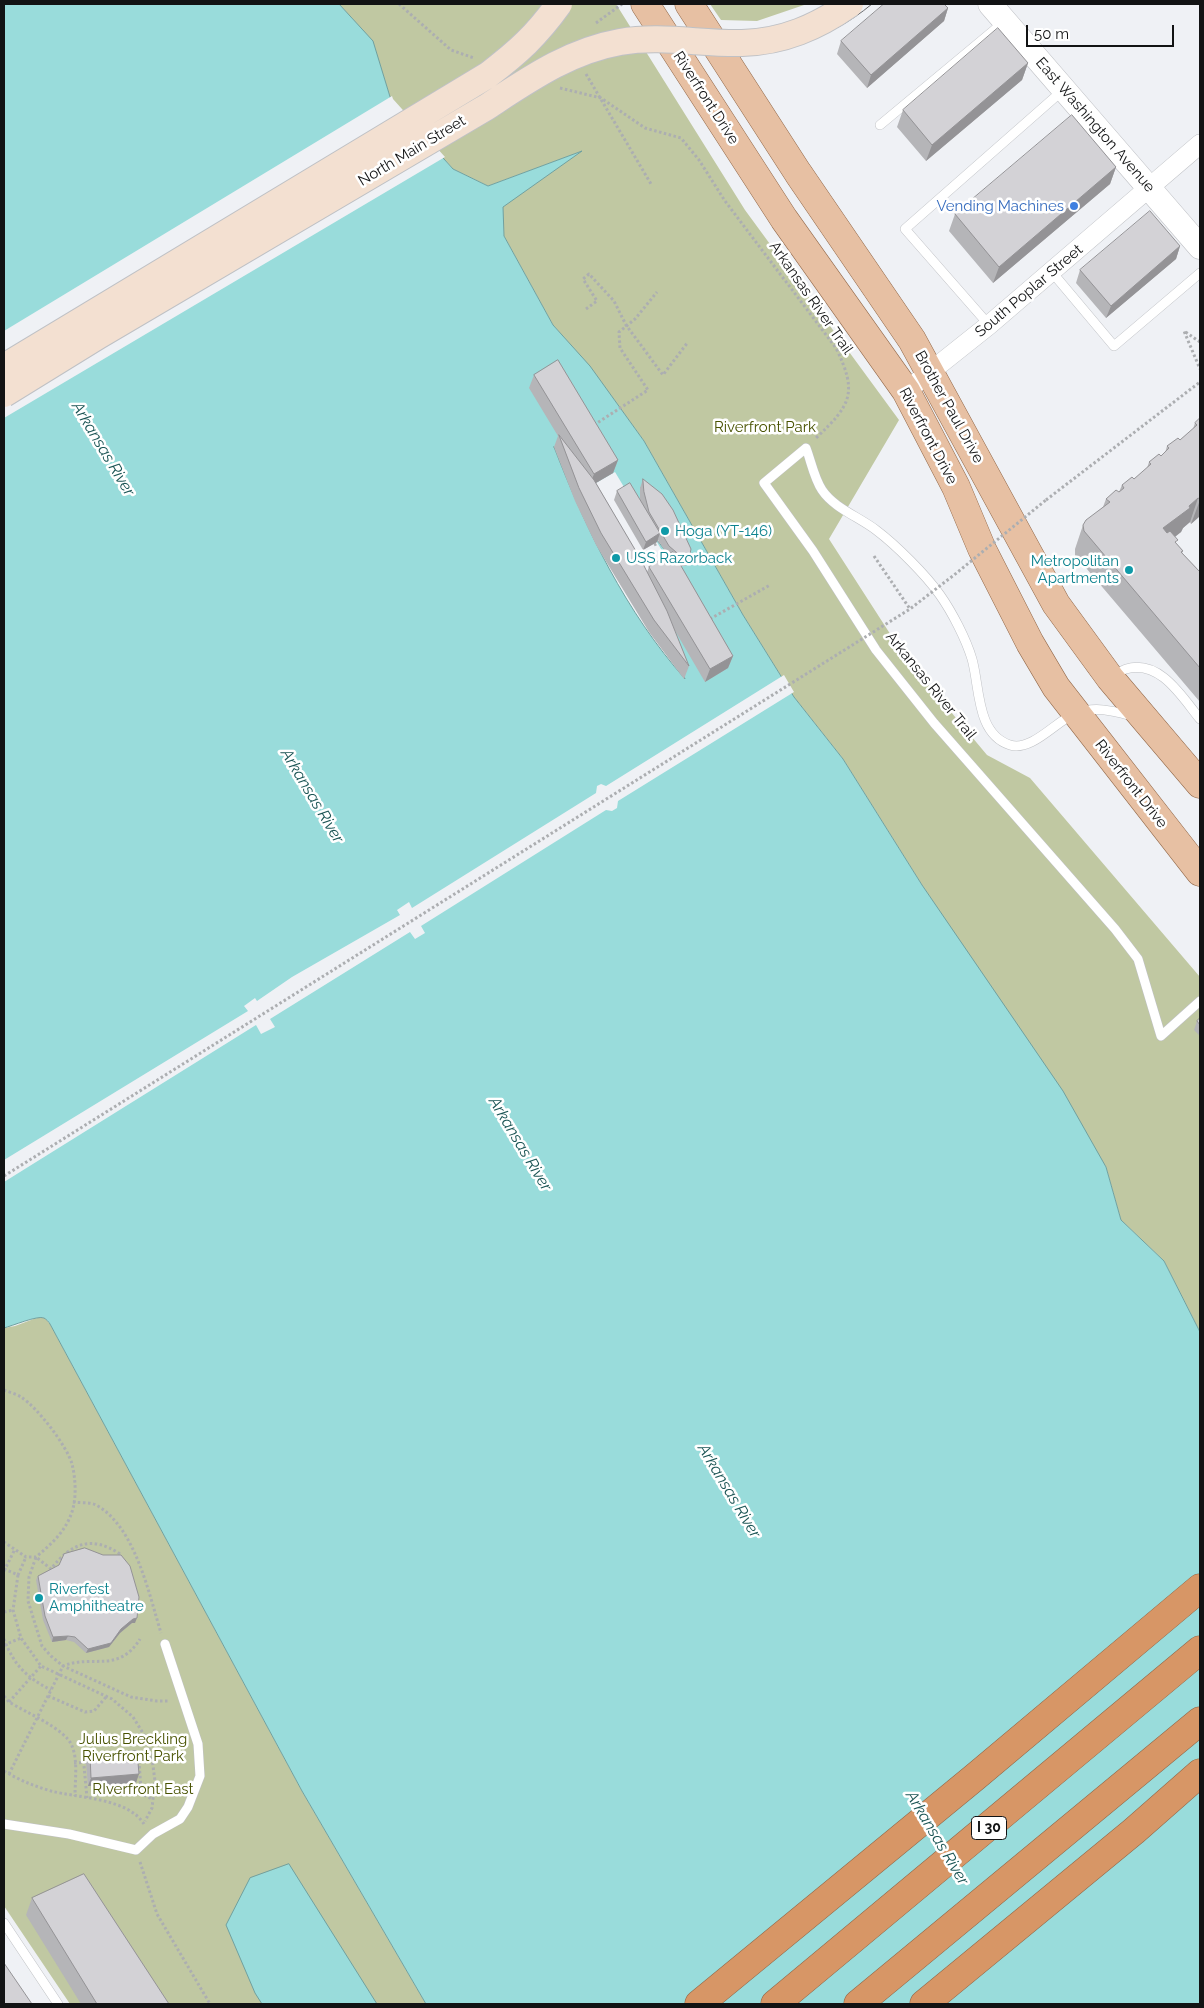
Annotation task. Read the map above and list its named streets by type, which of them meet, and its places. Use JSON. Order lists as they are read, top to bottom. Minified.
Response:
{"streets":{"highway":["I 30"],"main road":["Riverfront Drive","North Main Street","Brother Paul Drive"],"street":["East Washington Avenue","South Poplar Street"],"path":["Arkansas River Trail"]},"crossings":[["Riverfront Drive","South Poplar Street"],["East Washington Avenue","South Poplar Street"],["South Poplar Street","Brother Paul Drive"]],"water":["Arkansas River"],"parks":["Riverfront Park","Julius Breckling Riverfront Park","RIverfront East"],"places":["Vending Machines","Hoga (YT-146)","USS Razorback","Metropolitan Apartments","Riverfest Amphitheatre"],"scale_bar":"50 m"}
